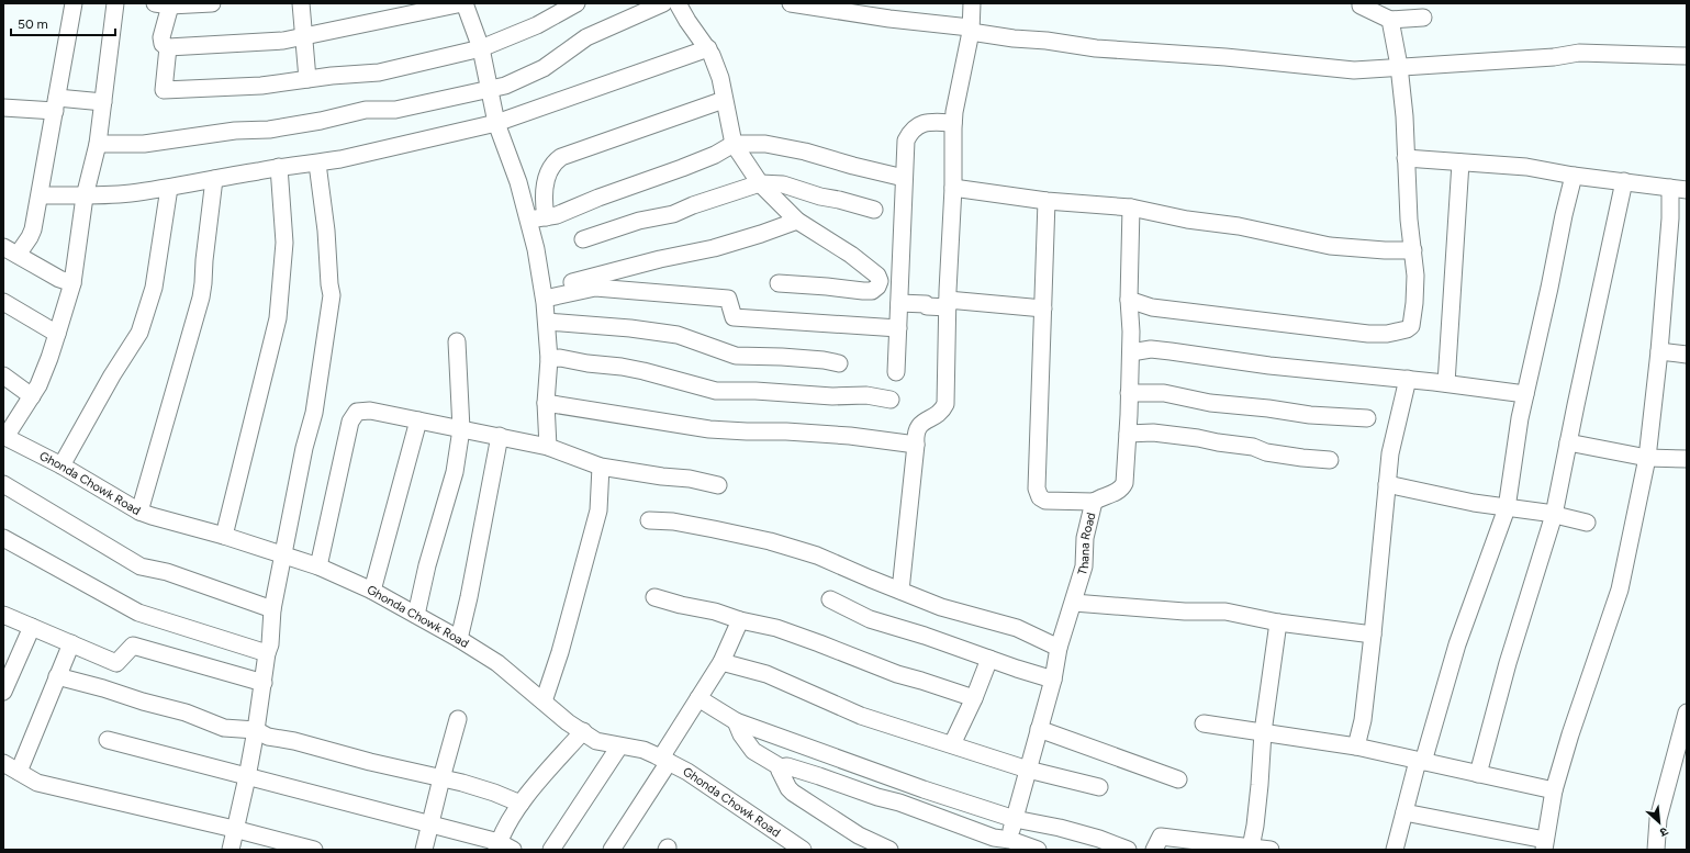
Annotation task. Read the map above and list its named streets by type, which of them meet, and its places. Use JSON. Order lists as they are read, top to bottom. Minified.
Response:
{"streets":{"street":["Ghonda Chowk Road","Thana Road"]},"scale_bar":"50 m","north":"bottom right"}
